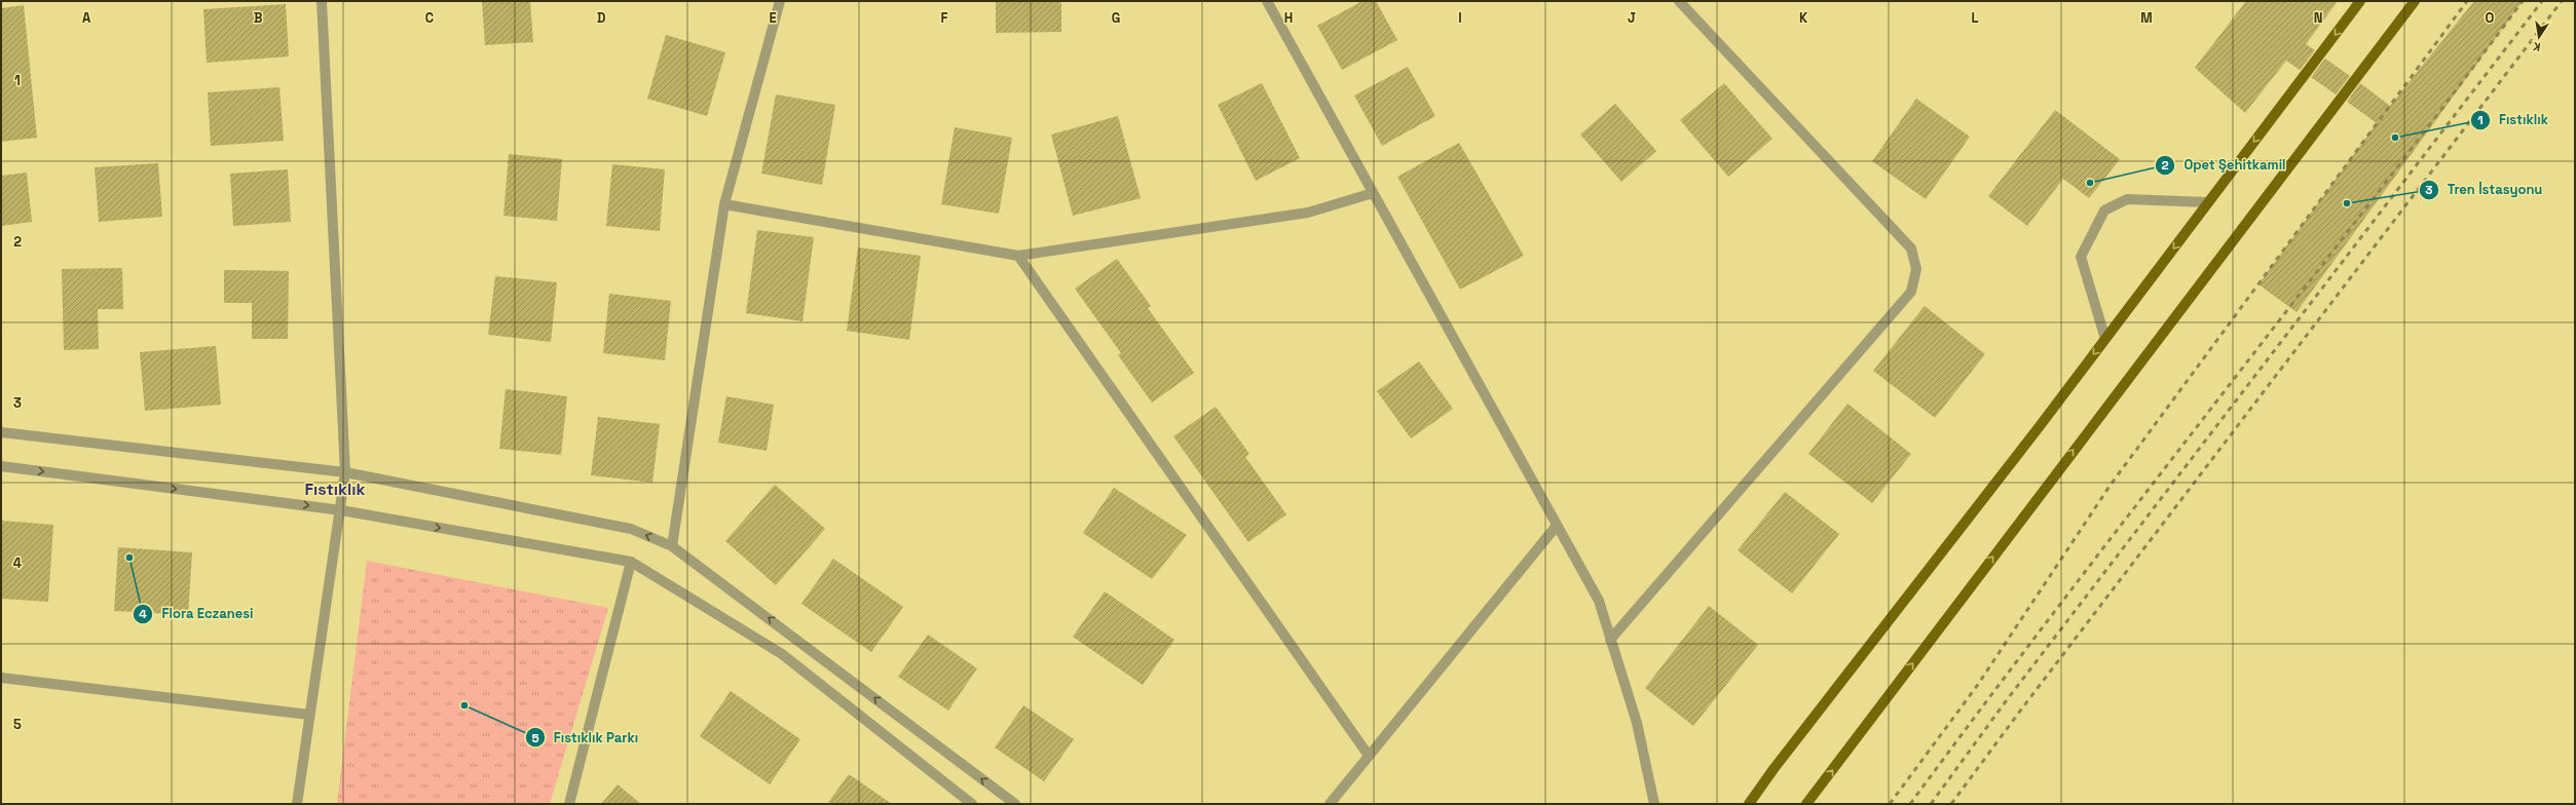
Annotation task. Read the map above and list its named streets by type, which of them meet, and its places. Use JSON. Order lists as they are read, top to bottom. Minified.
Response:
{"districts":["Fıstıklık"],"places":["Fıstıklık","Opet Şehitkamil","Tren İstasyonu","Flora Eczanesi","Fıstıklık Parkı"],"north":"bottom","grid":{"columns":["A","B","C","D","E","F","G","H","I","J","K","L","M","N","O"],"rows":["1","2","3","4","5"]}}
